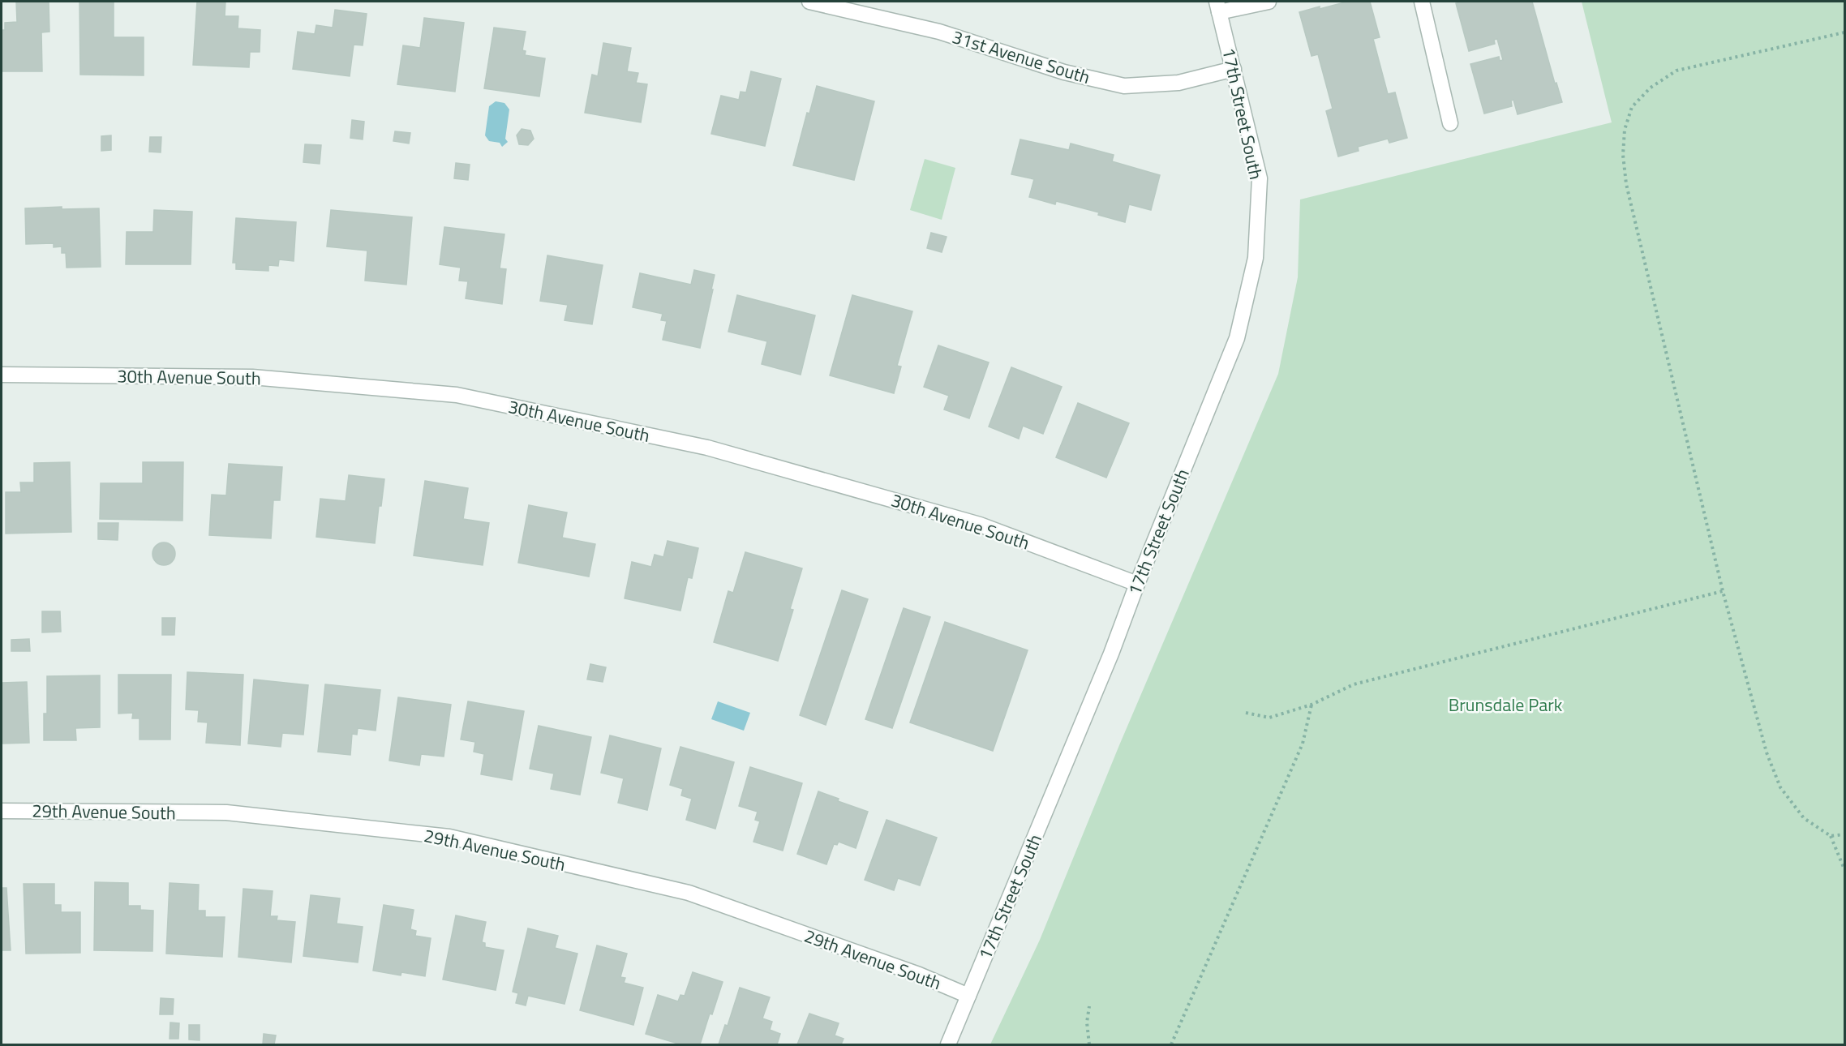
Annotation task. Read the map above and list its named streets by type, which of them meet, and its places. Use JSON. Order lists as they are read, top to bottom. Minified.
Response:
{"streets":{"street":["31st Avenue South","17th Street South","30th Avenue South","29th Avenue South"]},"crossings":[["31st Avenue South","17th Street South"],["17th Street South","30th Avenue South"],["17th Street South","29th Avenue South"]],"parks":["Brunsdale Park"]}
